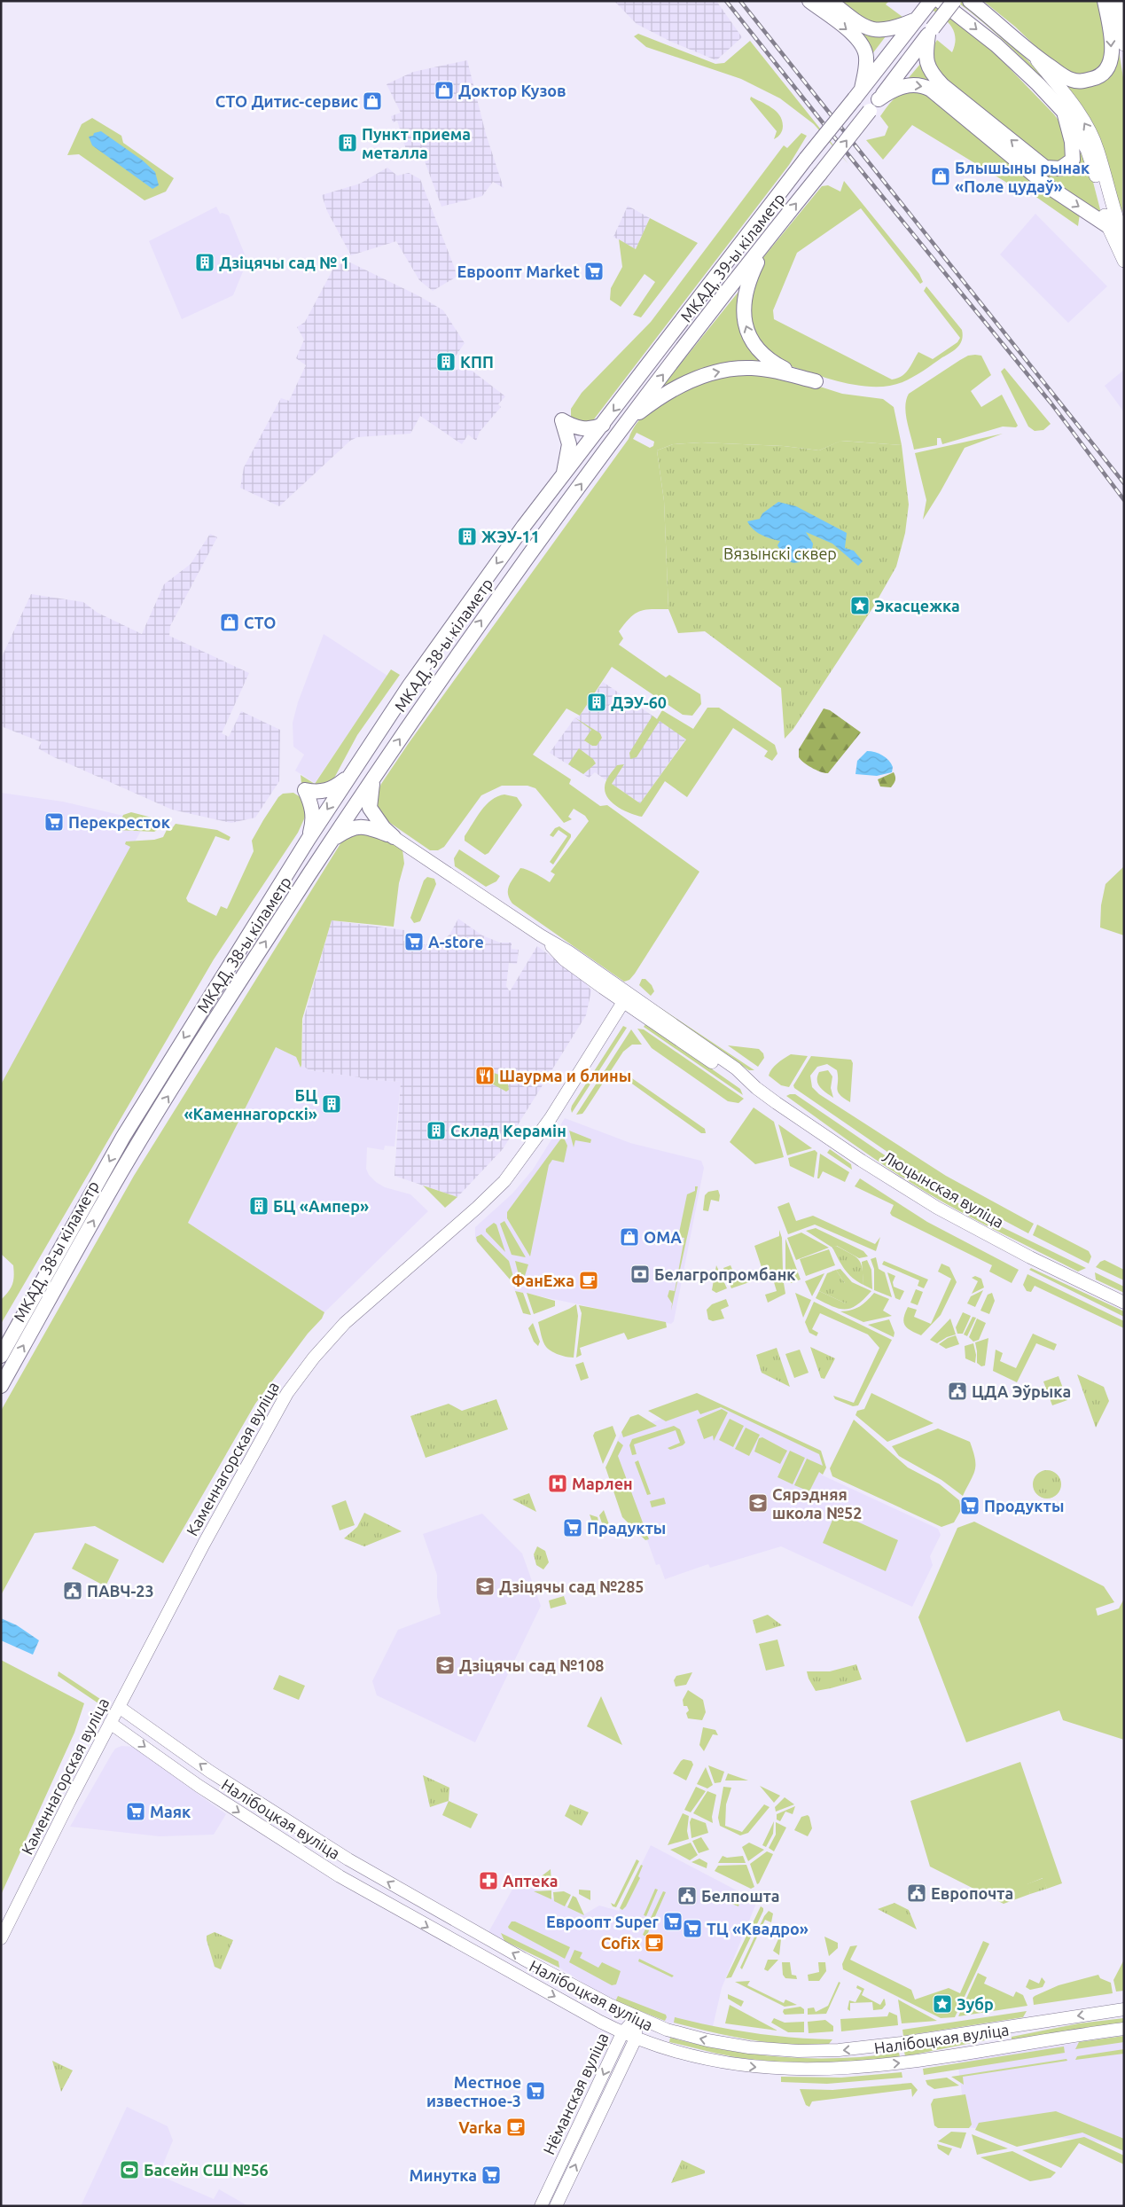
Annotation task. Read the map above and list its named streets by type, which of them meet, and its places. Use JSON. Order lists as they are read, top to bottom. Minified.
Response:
{"streets":{"highway":["МКАД, 39-ы кіламетр","МКАД, 38-ы кіламетр"],"main road":["Люцынская вуліца","Каменнагорская вуліца","Налібоцкая вуліца","Нёманская вуліца"]},"crossings":[["МКАД, 39-ы кіламетр","МКАД, 38-ы кіламетр"],["Люцынская вуліца","Каменнагорская вуліца"],["Каменнагорская вуліца","Налібоцкая вуліца"],["Налібоцкая вуліца","Нёманская вуліца"]],"parks":["Вязынскі сквер"],"places":{"shop":["Доктор Кузов","СТО Дитис-сервис","Блышыны рынак «Поле цудаў»","СТО","ОМА"],"building":["Пункт приема металла","Дзіцячы сад № 1","КПП","ЖЭУ-11","ДЭУ-60","БЦ «Каменнагорскі»","Склад Керамін","БЦ «Ампер»"],"supermarket":["Евроопт Market","Перекресток","А-store","Продукты","Прадукты","Маяк","Евроопт Super","ТЦ «Квадро»","Местное известное-3","Минутка"],"place":["Экасцежка","Зубр"],"restaurant":["Шаурма и блины"],"bank":["Белагропромбанк"],"cafe":["ФанЕжа","Cofix","Varka"],"public building":["ЦДА Эўрыка","ПАВЧ-23","Европочта","Белпошта"],"hospital":["Марлен"],"school or university":["Сярэдняя школа №52","Дзіцячы сад №285","Дзіцячы сад №108"],"pharmacy":["Аптека"],"sports":["Басейн СШ №56"]}}
